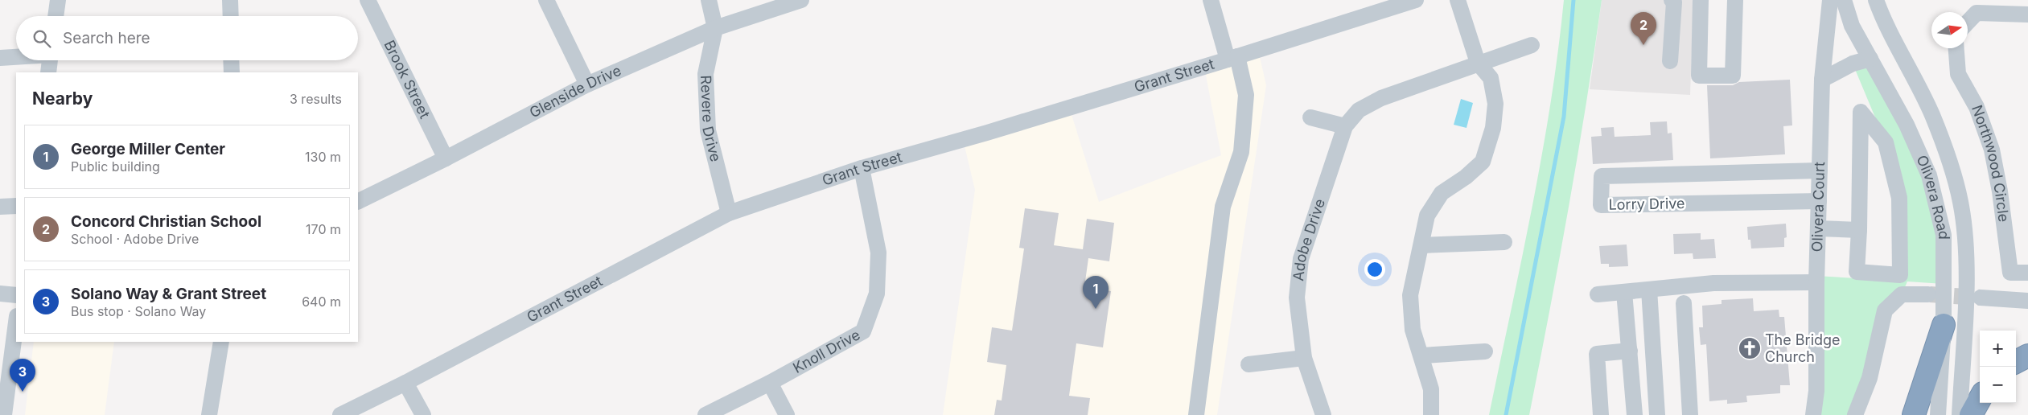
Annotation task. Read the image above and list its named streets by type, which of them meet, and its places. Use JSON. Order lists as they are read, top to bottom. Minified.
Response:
{"streets":{"street":["Grant Street","Brook Street","Glenside Drive","Revere Drive","Northwood Circle","Olivera Road","Lorry Drive","Olivera Court","Adobe Drive","Knoll Drive"]},"crossings":[["Grant Street","Revere Drive"],["Grant Street","Knoll Drive"],["Brook Street","Glenside Drive"],["Glenside Drive","Revere Drive"],["Lorry Drive","Olivera Court"]],"places":{"church":["The Bridge Church"]},"north":"right","page":{"pins":["2","1","3"],"search":"Search here","heading":["Nearby","3 results"],"list":[{"mark":"1","name":"George Miller Center","note":"Public building","value":"130 m"},{"mark":"2","name":"Concord Christian School","note":"School · Adobe Drive","value":"170 m"},{"mark":"3","name":"Solano Way & Grant Street","note":"Bus stop · Solano Way","value":"640 m"}],"map_buttons":["+","−"]}}
